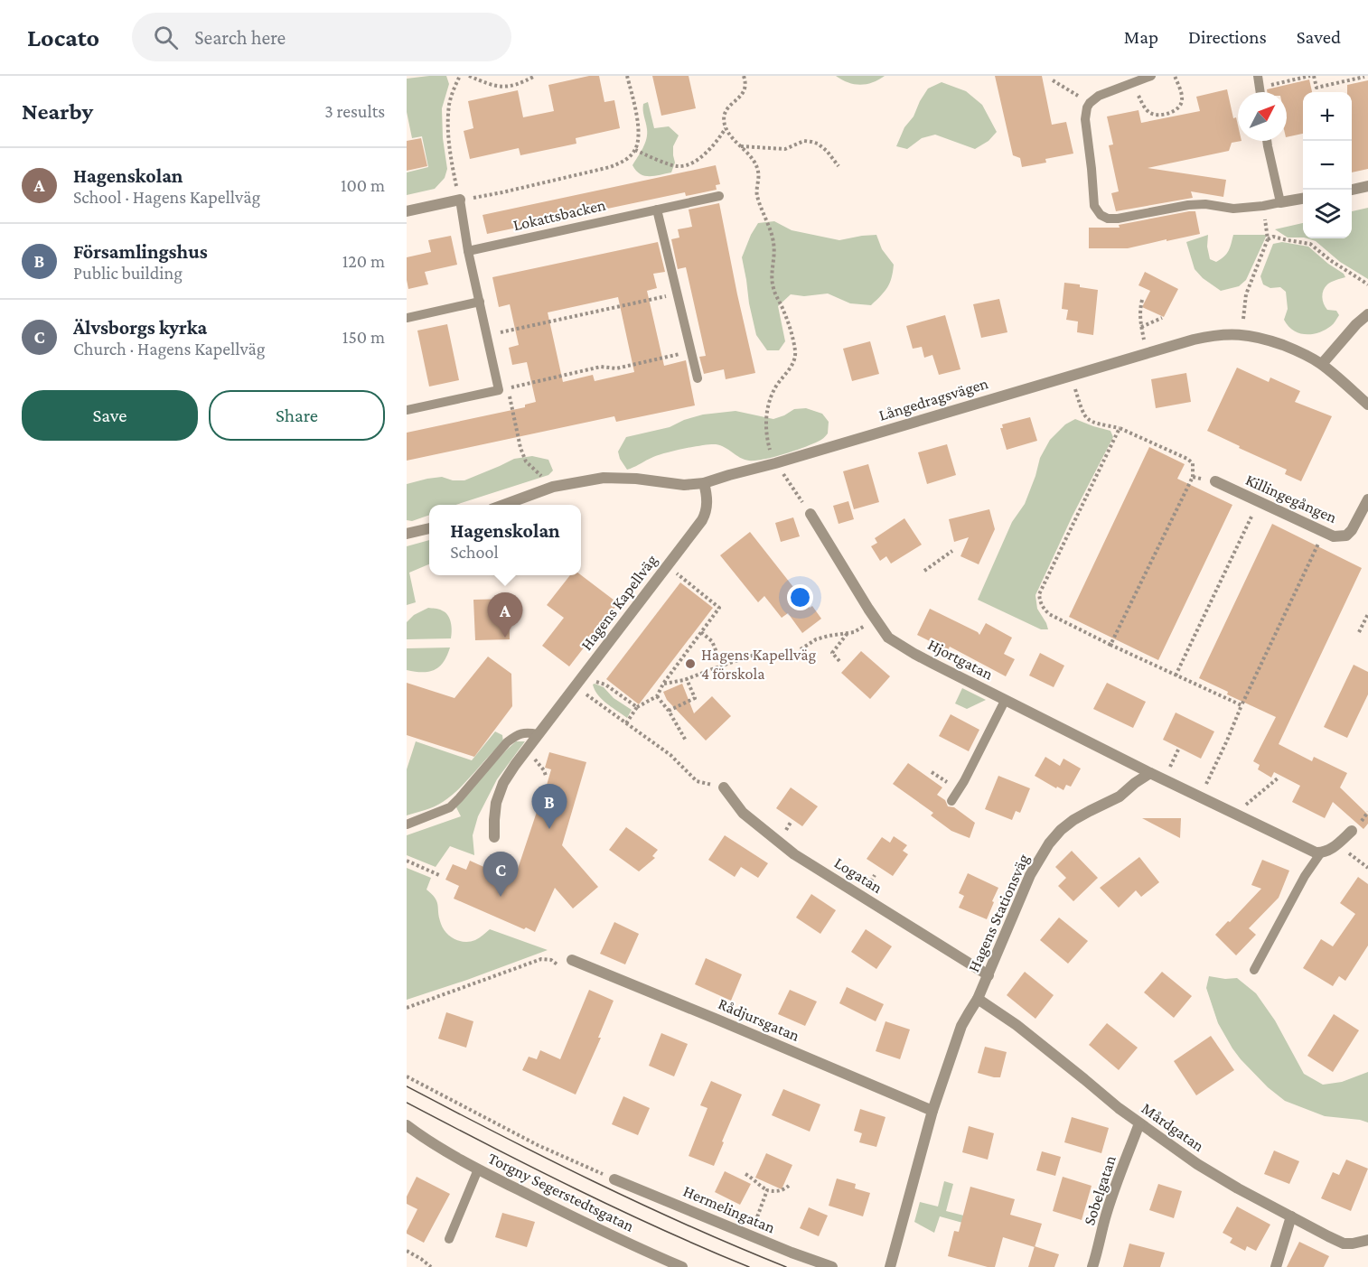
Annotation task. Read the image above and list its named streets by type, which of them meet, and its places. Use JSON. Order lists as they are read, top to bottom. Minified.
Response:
{"streets":{"street":["Långedragsvägen","Killingegången","Hagens Kapellväg","Hjortgatan","Logatan","Hagens Stationsväg","Rådjursgatan","Mårdgatan","Sobelgatan","Torgny Segerstedtsgatan","Hermelingatan"],"lane":["Lokattsbacken"]},"crossings":[["Långedragsvägen","Hagens Kapellväg"],["Hjortgatan","Hagens Stationsväg"],["Logatan","Hagens Stationsväg"],["Hagens Stationsväg","Rådjursgatan"],["Hagens Stationsväg","Mårdgatan"],["Mårdgatan","Sobelgatan"]],"places":["Hagens Kapellväg 4 förskola"],"north":"top right","page":{"header":"Locato","search":"Search here","nav":["Map","Directions","Saved"],"heading":["Nearby","3 results"],"map_buttons":["+","−"],"list":[{"mark":"A","name":"Hagenskolan","note":"School · Hagens Kapellväg","value":"100 m"},{"mark":"B","name":"Församlingshus","note":"Public building","value":"120 m"},{"mark":"C","name":"Älvsborgs kyrka","note":"Church · Hagens Kapellväg","value":"150 m"}],"buttons":["Save","Share"],"popup":["Hagenskolan","School"],"pins":["A","B","C"]}}
